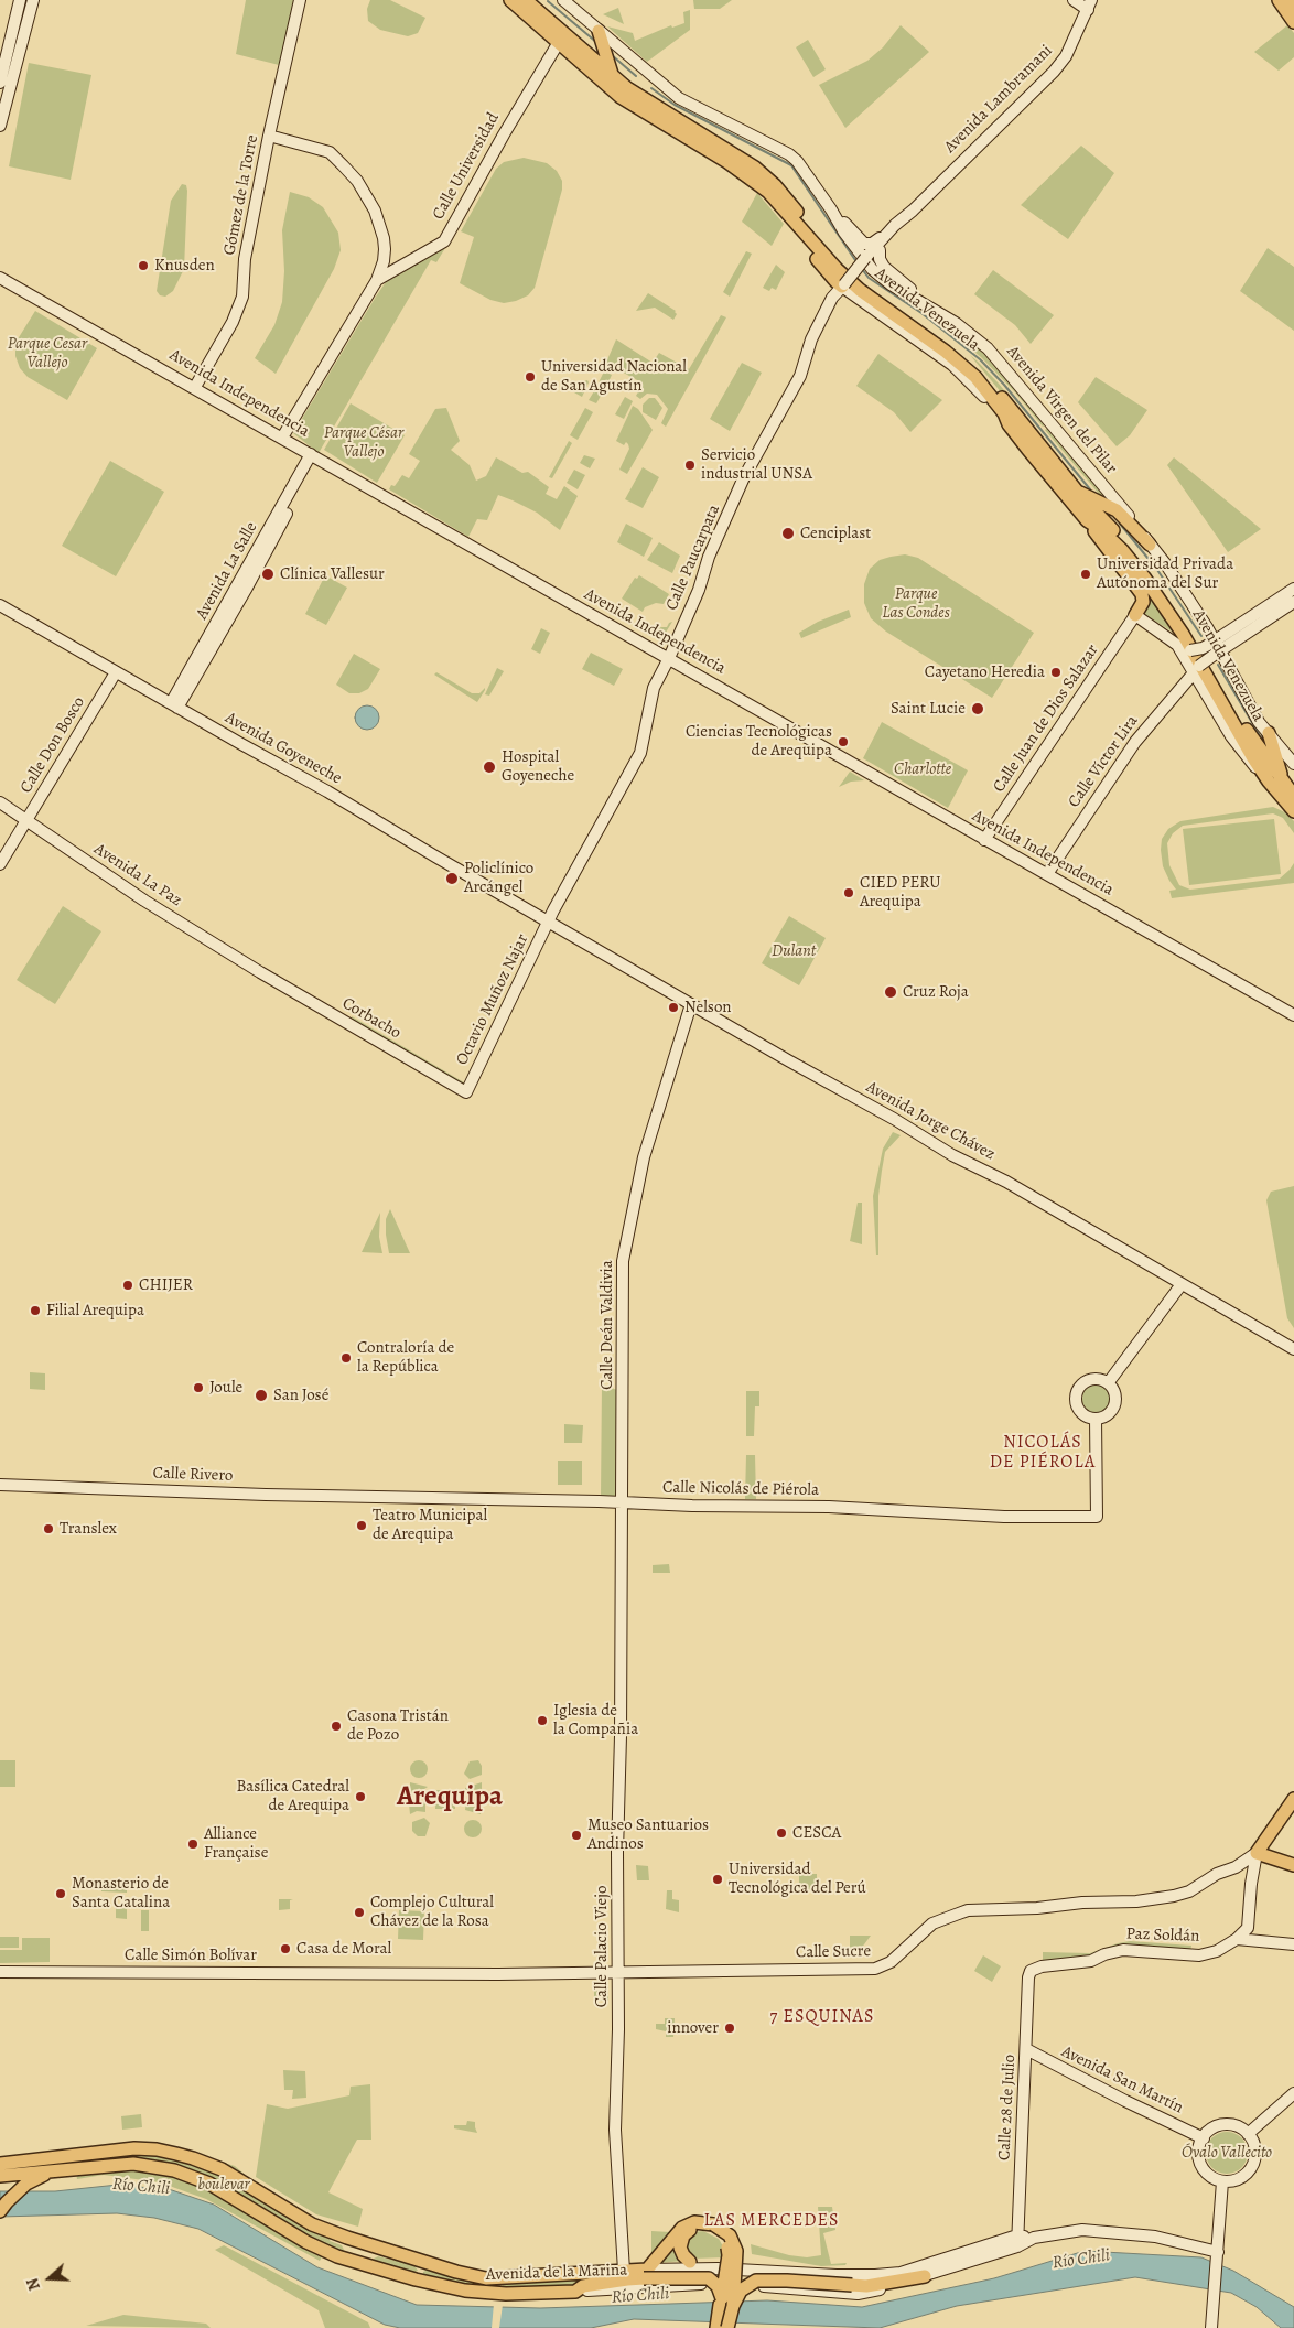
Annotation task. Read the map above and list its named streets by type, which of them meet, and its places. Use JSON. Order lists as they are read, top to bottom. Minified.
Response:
{"streets":{"main road":["Avenida Venezuela","Avenida de la Marina"],"street":["Avenida Lambramani","Calle Universidad","Gómez de la Torre","Avenida Independencia","Avenida Virgen del Pilar","Calle Paucarpata","Avenida La Salle","Calle Juan de Dios Salazar","Calle Don Bosco","Avenida Goyeneche","Calle Víctor Lira","Avenida La Paz","Octavio Muñoz Najar","Corbacho","Avenida Jorge Chávez","Calle Deán Valdivia","Calle Rivero","Calle Nicolás de Piérola","Paz Soldán","Calle Palacio Viejo","Calle Sucre","Calle Simón Bolívar","Avenida San Martín","Calle 28 de Julio"]},"crossings":[["Avenida Lambramani","Calle Paucarpata"],["Calle Universidad","Avenida Venezuela"],["Gómez de la Torre","Avenida Independencia"],["Avenida Venezuela","Calle Paucarpata"],["Avenida Venezuela","Calle Víctor Lira"],["Avenida Independencia","Calle Paucarpata"],["Avenida Independencia","Avenida La Salle"],["Avenida Independencia","Calle Juan de Dios Salazar"],["Avenida Independencia","Calle Víctor Lira"],["Avenida Virgen del Pilar","Calle Víctor Lira"],["Calle Paucarpata","Avenida Goyeneche"],["Calle Paucarpata","Octavio Muñoz Najar"],["Calle Paucarpata","Avenida Jorge Chávez"],["Avenida La Salle","Avenida Goyeneche"],["Calle Don Bosco","Avenida Goyeneche"],["Calle Don Bosco","Avenida La Paz"],["Avenida Goyeneche","Octavio Muñoz Najar"],["Avenida Goyeneche","Avenida Jorge Chávez"],["Avenida La Paz","Corbacho"],["Octavio Muñoz Najar","Corbacho"],["Octavio Muñoz Najar","Avenida Jorge Chávez"],["Avenida Jorge Chávez","Calle Deán Valdivia"],["Calle Deán Valdivia","Calle Nicolás de Piérola"],["Calle Deán Valdivia","Calle Palacio Viejo"],["Calle Rivero","Calle Nicolás de Piérola"],["Paz Soldán","Calle 28 de Julio"],["Calle Palacio Viejo","Calle Sucre"],["Calle Palacio Viejo","Avenida de la Marina"],["Calle Sucre","Calle Simón Bolívar"],["Avenida San Martín","Calle 28 de Julio"],["Calle 28 de Julio","Avenida de la Marina"]],"districts":["NICOLÁS DE PIÉROLA","Arequipa","7 ESQUINAS","LAS MERCEDES"],"water":["Río Chili"],"parks":["Parque Cesar Vallejo","Parque César Vallejo","Parque Las Condes","Charlotte","Dulant","Óvalo Vallecito","boulevar"],"places":["Knusden","Universidad Nacional de San Agustín","Servicio industrial UNSA","Cenciplast","Clínica Vallesur","Universidad Privada Autónoma del Sur","Cayetano Heredia","Saint Lucie","Ciencias Tecnológicas de Arequipa","Hospital Goyeneche","Policlínico Arcángel","CIED PERU Arequipa","Cruz Roja","Nelson","CHIJER","Filial Arequipa","Contraloría de la República","Joule","San José","Teatro Municipal de Arequipa","Translex","Iglesia de la Compañia","Casona Tristán de Pozo","Basílica Catedral de Arequipa","CESCA","Museo Santuarios Andinos","Alliance Française","Universidad Tecnológica del Perú","Monasterio de Santa Catalina","Complejo Cultural Chávez de la Rosa","Casa de Moral","innover"],"north":"left"}
